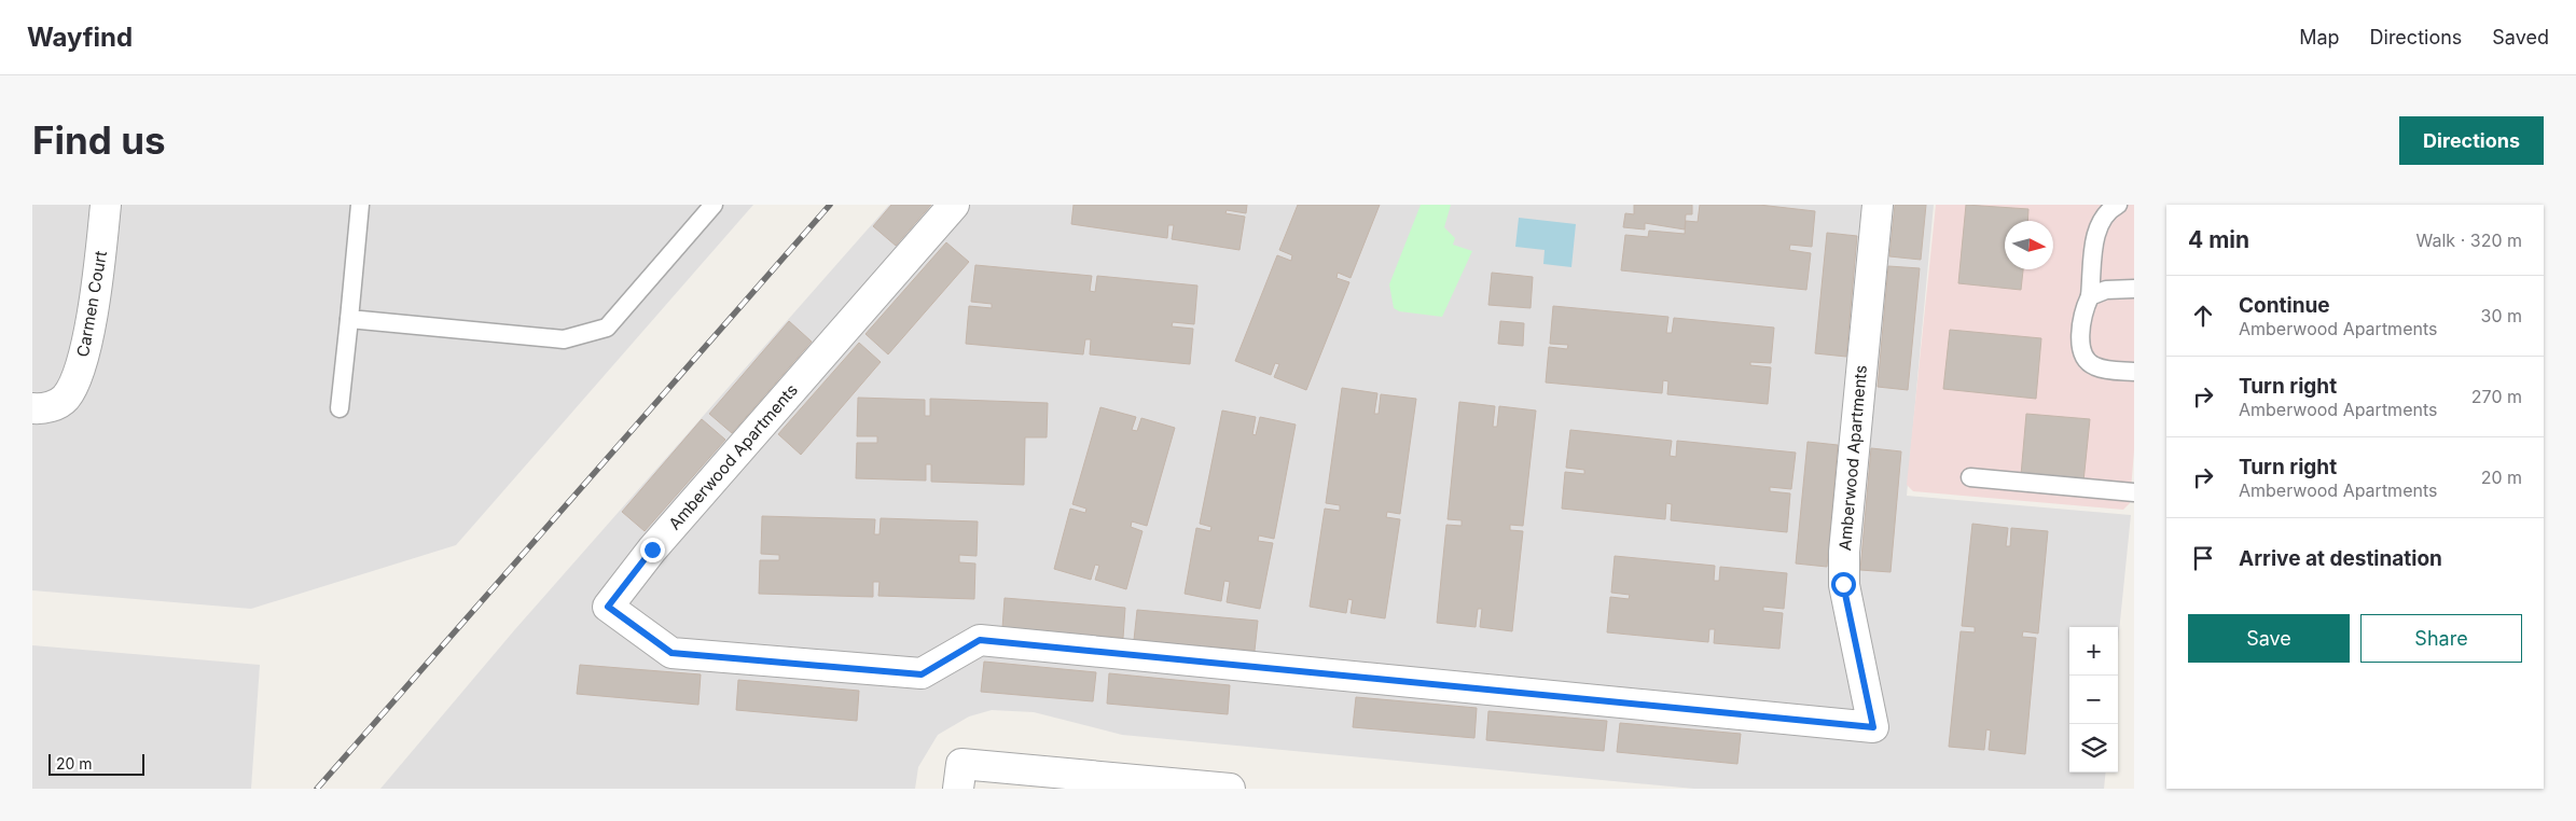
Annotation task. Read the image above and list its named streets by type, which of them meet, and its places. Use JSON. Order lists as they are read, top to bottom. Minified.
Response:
{"streets":{"street":["Carmen Court","Amberwood Apartments"]},"scale_bar":"20 m","north":"right","page":{"header":"Wayfind","nav":["Map","Directions","Saved"],"buttons":["Directions",["Save","Share"]],"title":"Find us","heading":["4 min","Walk · 320 m"],"list":[["Continue","Amberwood Apartments","30 m"],["Turn right","Amberwood Apartments","270 m"],["Turn right","Amberwood Apartments","20 m"],"Arrive at destination"],"map_buttons":["+","−"],"scale":"20 m"}}
